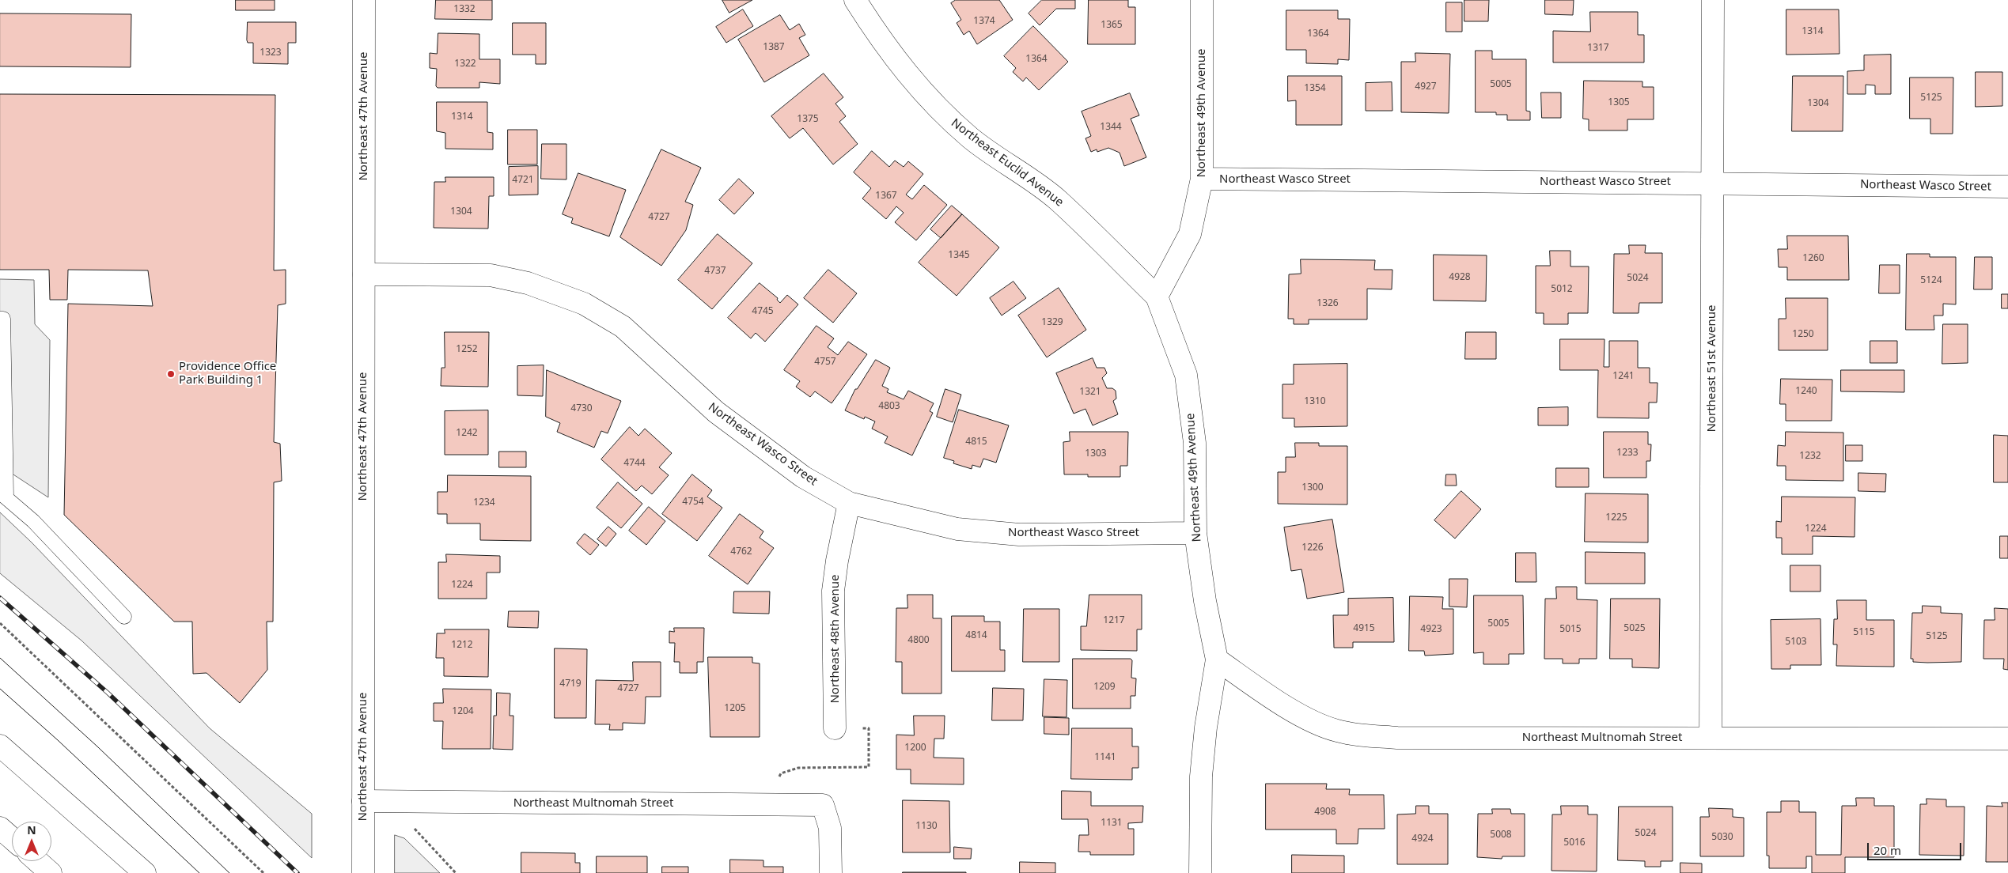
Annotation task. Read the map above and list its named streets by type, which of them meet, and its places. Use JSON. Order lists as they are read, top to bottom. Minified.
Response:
{"streets":{"main road":["Northeast 49th Avenue","Northeast 47th Avenue","Northeast Euclid Avenue","Northeast Wasco Street","Northeast 51st Avenue","Northeast 48th Avenue","Northeast Multnomah Street"]},"crossings":[["Northeast 49th Avenue","Northeast Euclid Avenue"],["Northeast 49th Avenue","Northeast Wasco Street"],["Northeast 49th Avenue","Northeast Multnomah Street"],["Northeast 47th Avenue","Northeast Wasco Street"],["Northeast 47th Avenue","Northeast Multnomah Street"],["Northeast Wasco Street","Northeast 51st Avenue"],["Northeast Wasco Street","Northeast 48th Avenue"],["Northeast 51st Avenue","Northeast Multnomah Street"]],"places":["Providence Office Park Building 1"],"house_numbers":["1332","1374","1365","1314","1364","1387","1317","1323","1364","1322","5005","4927","1354","5125","1305","1304","1314","1375","1344","4721","1367","1304","4727","1345","1260","4737","4928","5024","5124","5012","1326","4745","1329","1250","1252","4757","1241","1240","1321","1310","4803","4730","1242","4815","1233","1303","1232","4744","1300","4754","1234","1225","1224","1226","4762","1224","1217","5005","4915","5025","4923","5015","5115","4814","5125","4800","5103","1212","4719","1209","4727","1205","1204","1200","1141","4908","1131","1130","5024","5008","5030","4924","5016"],"scale_bar":"20 m","north":"top"}
